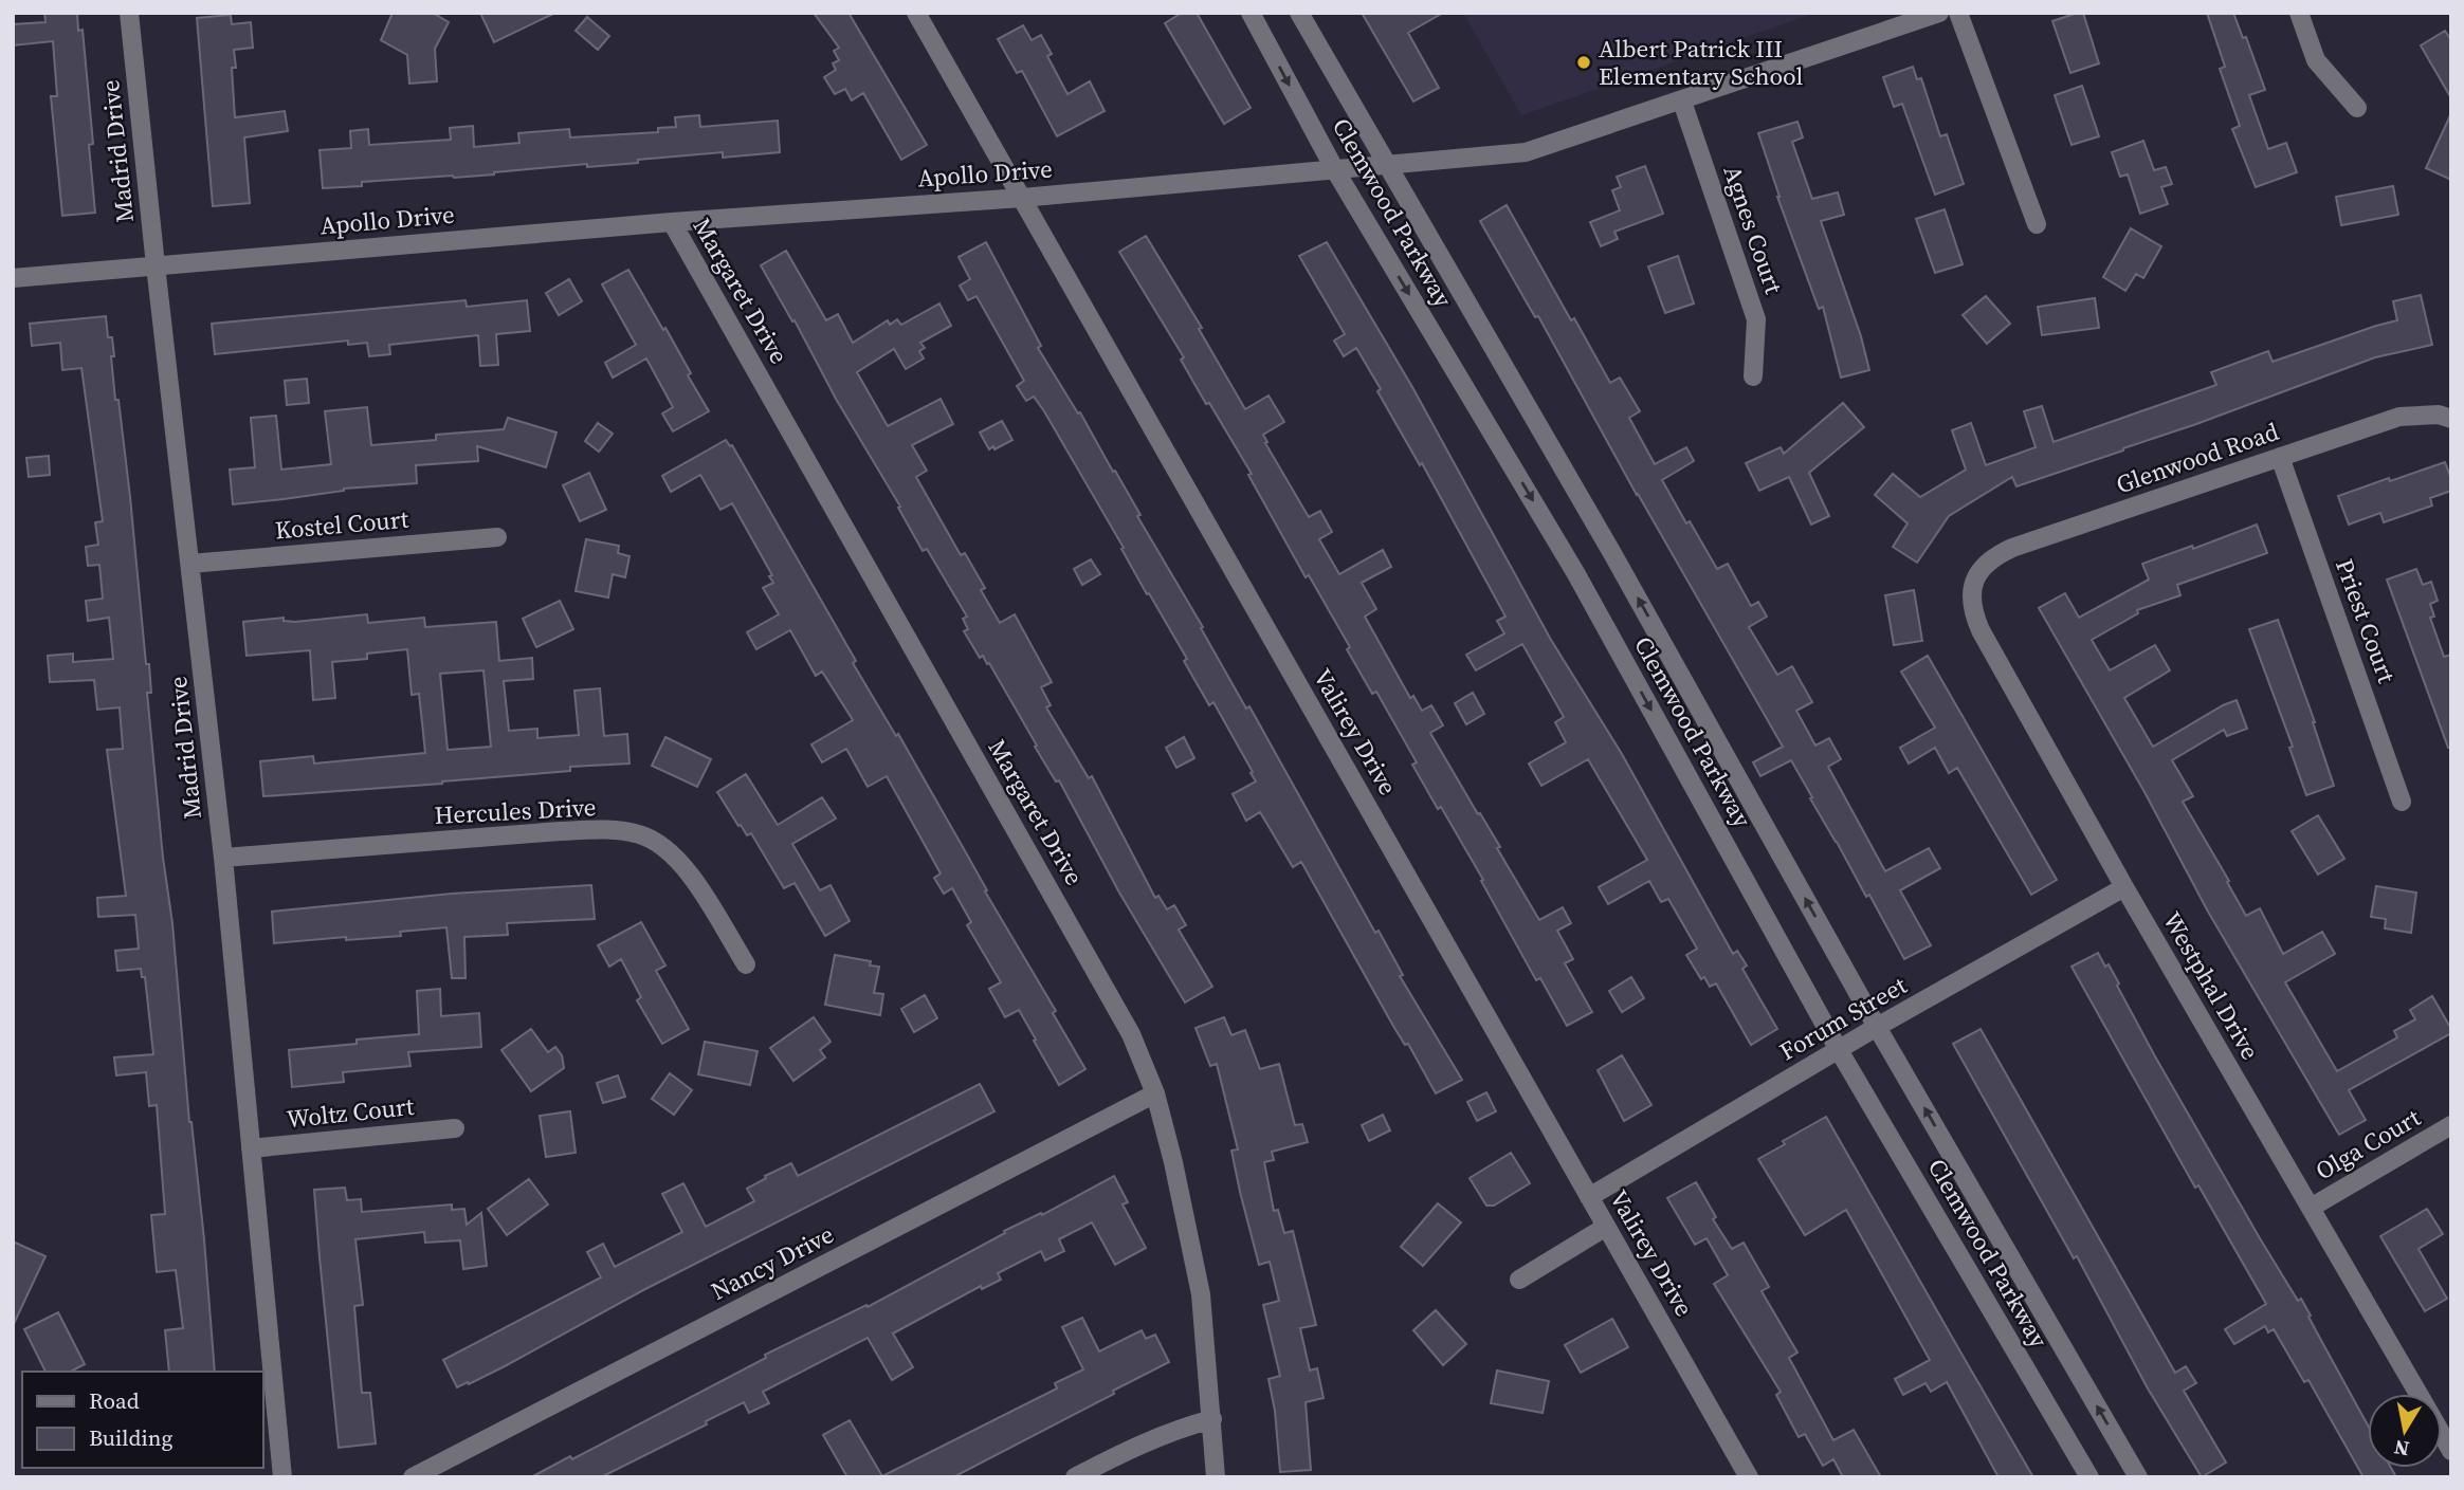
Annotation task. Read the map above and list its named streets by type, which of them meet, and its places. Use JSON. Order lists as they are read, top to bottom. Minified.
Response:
{"streets":{"street":["Madrid Drive","Apollo Drive","Clemwood Parkway","Agnes Court","Margaret Drive","Glenwood Road","Kostel Court","Priest Court","Valirey Drive","Hercules Drive","Westphal Drive","Forum Street","Woltz Court","Olga Court","Nancy Drive"]},"crossings":[["Madrid Drive","Apollo Drive"],["Madrid Drive","Kostel Court"],["Madrid Drive","Hercules Drive"],["Madrid Drive","Woltz Court"],["Apollo Drive","Clemwood Parkway"],["Apollo Drive","Agnes Court"],["Apollo Drive","Margaret Drive"],["Apollo Drive","Valirey Drive"],["Clemwood Parkway","Forum Street"],["Margaret Drive","Nancy Drive"],["Glenwood Road","Priest Court"],["Glenwood Road","Westphal Drive"],["Valirey Drive","Forum Street"],["Westphal Drive","Forum Street"],["Westphal Drive","Olga Court"]],"places":["Albert Patrick III Elementary School"],"legend":["Road","Building"],"north":"bottom"}
